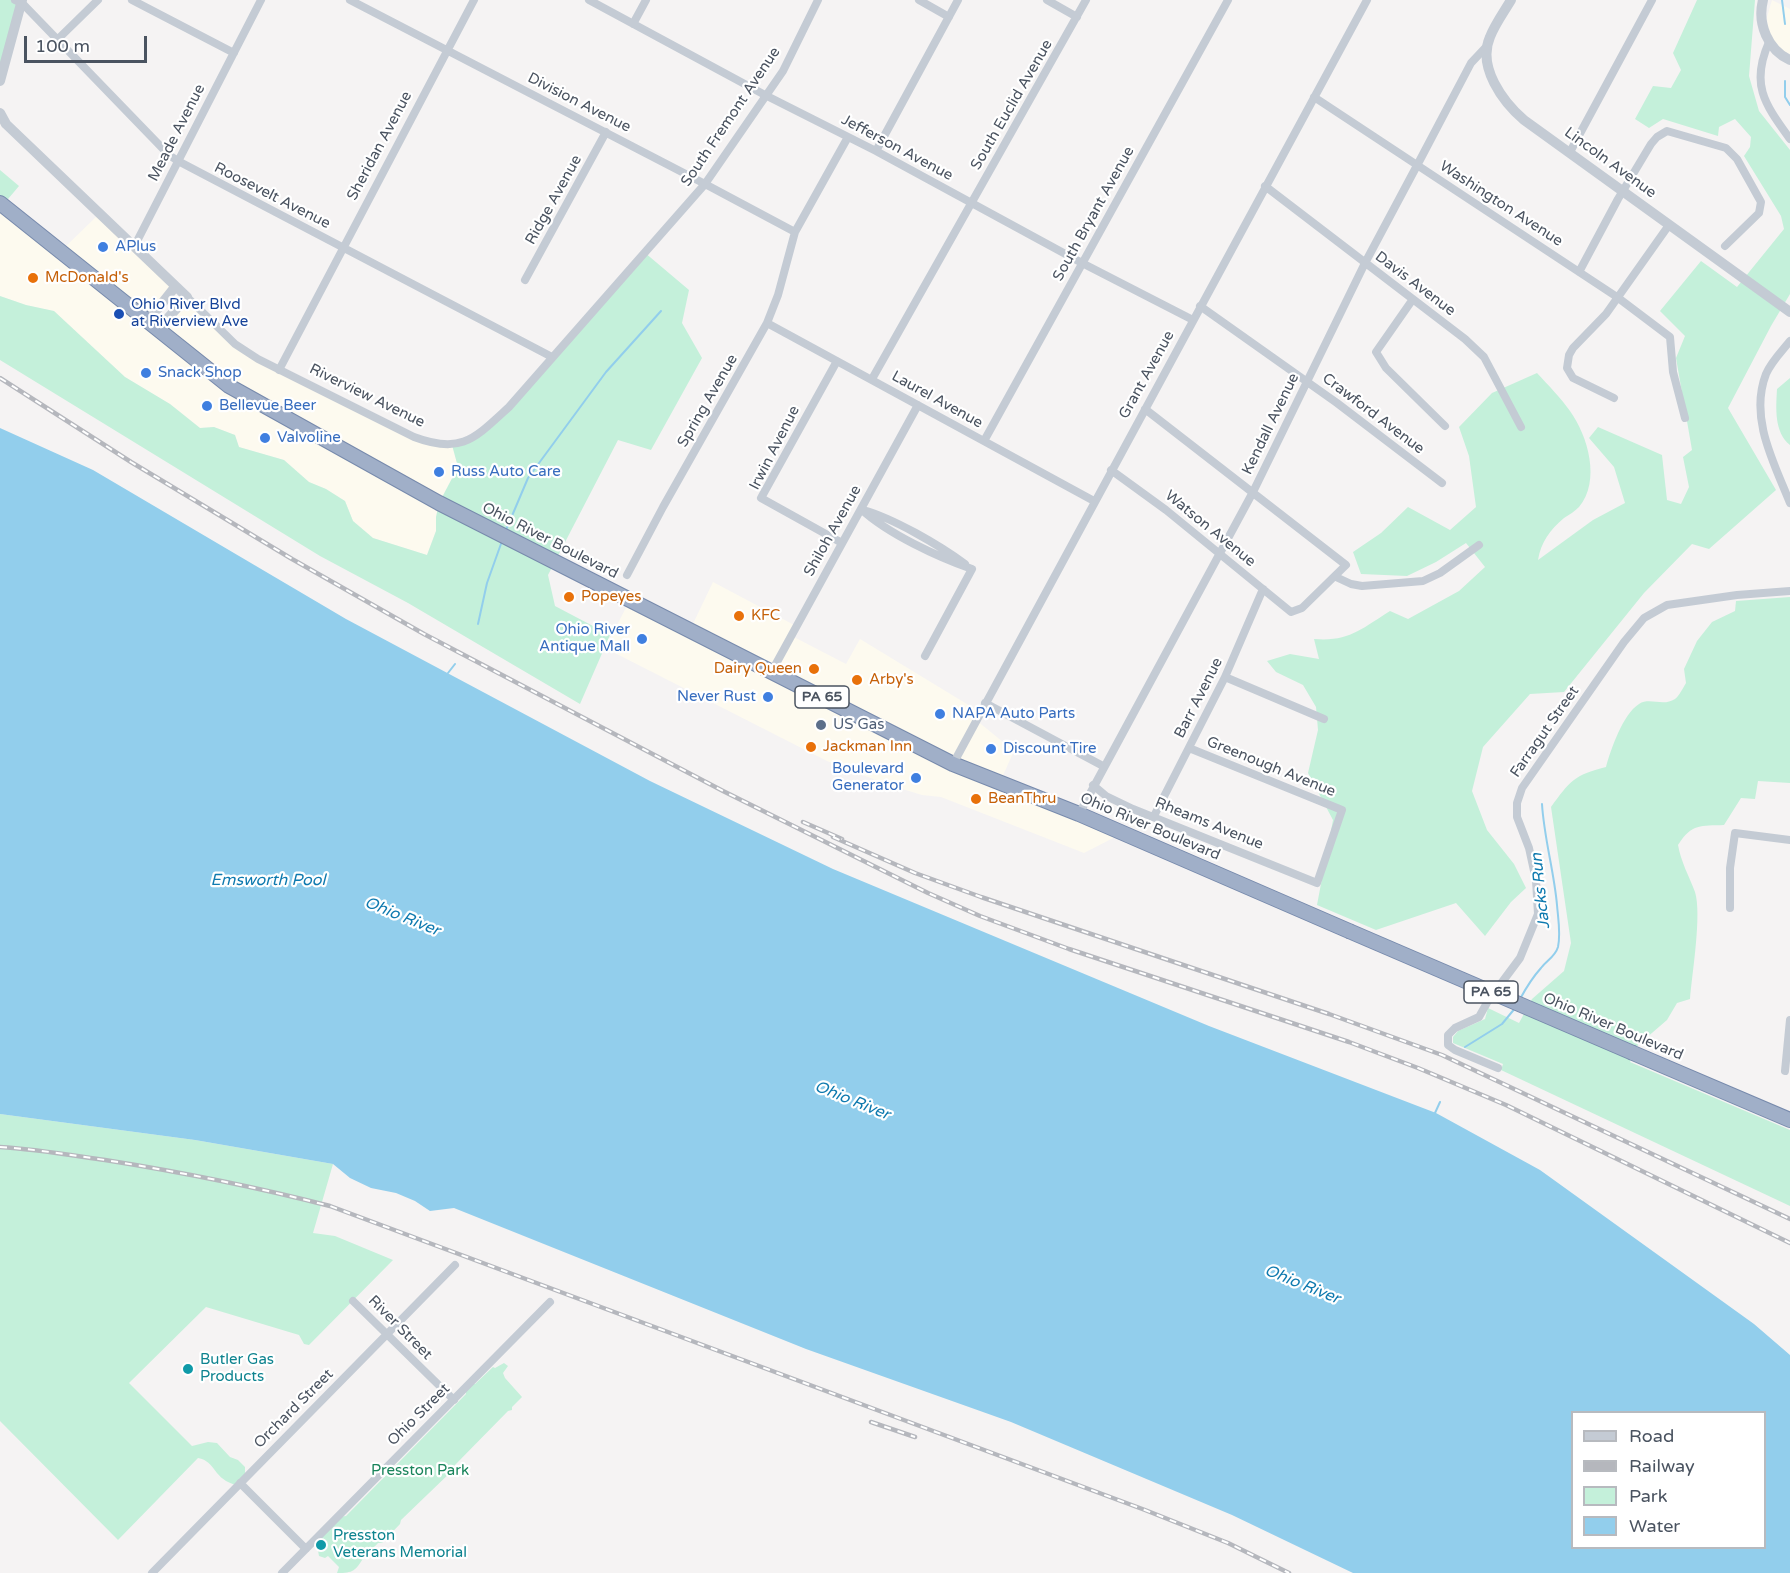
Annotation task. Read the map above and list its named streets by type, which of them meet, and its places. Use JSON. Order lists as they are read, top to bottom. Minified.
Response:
{"streets":{"highway":["Ohio River Boulevard","PA 65"],"street":["Division Avenue","South Euclid Avenue","South Fremont Avenue","Meade Avenue","Sheridan Avenue","Jefferson Avenue","Lincoln Avenue","Roosevelt Avenue","Ridge Avenue","Washington Avenue","South Bryant Avenue","Davis Avenue","Grant Avenue","Riverview Avenue","Laurel Avenue","Spring Avenue","Crawford Avenue","Kendall Avenue","Irwin Avenue","Watson Avenue","Shiloh Avenue","Barr Avenue","Farragut Street","Greenough Avenue","Rheams Avenue","River Street","Orchard Street","Ohio Street"]},"crossings":[["Division Avenue","South Fremont Avenue"],["Division Avenue","Sheridan Avenue"],["Division Avenue","Ridge Avenue"],["Division Avenue","Spring Avenue"],["South Euclid Avenue","Jefferson Avenue"],["South Euclid Avenue","Laurel Avenue"],["South Fremont Avenue","Jefferson Avenue"],["South Fremont Avenue","Riverview Avenue"],["Meade Avenue","Roosevelt Avenue"],["Meade Avenue","Riverview Avenue"],["Sheridan Avenue","Roosevelt Avenue"],["Sheridan Avenue","Riverview Avenue"],["Jefferson Avenue","South Bryant Avenue"],["Jefferson Avenue","Grant Avenue"],["Jefferson Avenue","Spring Avenue"],["Lincoln Avenue","Kendall Avenue"],["Roosevelt Avenue","Riverview Avenue"],["Washington Avenue","Grant Avenue"],["Washington Avenue","Kendall Avenue"],["South Bryant Avenue","Laurel Avenue"],["Davis Avenue","Grant Avenue"],["Davis Avenue","Kendall Avenue"],["Grant Avenue","Laurel Avenue"],["Grant Avenue","Crawford Avenue"],["Grant Avenue","Watson Avenue"],["Grant Avenue","Ohio River Boulevard"],["Laurel Avenue","Spring Avenue"],["Laurel Avenue","Irwin Avenue"],["Laurel Avenue","Shiloh Avenue"],["Crawford Avenue","Kendall Avenue"],["Kendall Avenue","Watson Avenue"],["Kendall Avenue","Ohio River Boulevard"],["Kendall Avenue","Rheams Avenue"],["Irwin Avenue","Shiloh Avenue"],["Watson Avenue","Barr Avenue"],["Shiloh Avenue","Ohio River Boulevard"],["Barr Avenue","Greenough Avenue"],["Barr Avenue","Rheams Avenue"],["Greenough Avenue","Rheams Avenue"],["River Street","Orchard Street"],["River Street","Ohio Street"]],"water":["Emsworth Pool","Jacks Run","Ohio River"],"parks":["Presston Park"],"places":["APlus","McDonald's","Ohio River Blvd at Riverview Ave","Snack Shop","Bellevue Beer","Valvoline","Russ Auto Care","Popeyes","KFC","Ohio River Antique Mall","Dairy Queen","Arby's","Never Rust","NAPA Auto Parts","US Gas","Jackman Inn","Discount Tire","Boulevard Generator","BeanThru","Butler Gas Products","Presston Veterans Memorial"],"legend":["Road","Railway","Park","Water"],"scale_bar":"100 m"}
